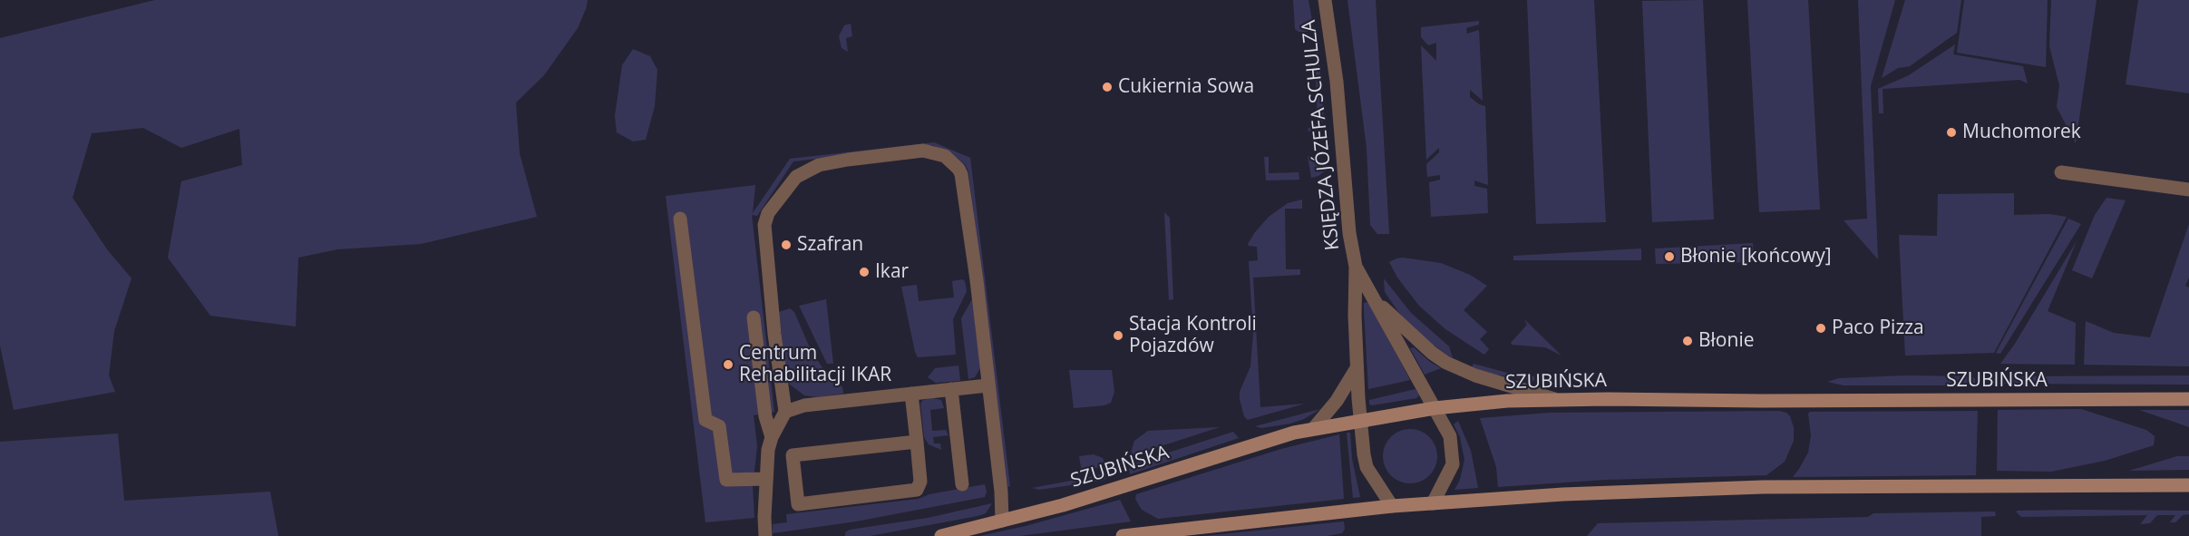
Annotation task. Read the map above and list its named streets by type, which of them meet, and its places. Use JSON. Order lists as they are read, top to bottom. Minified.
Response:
{"streets":{"main road":["SZUBIŃSKA"],"street":["KSIĘDZA JÓZEFA SCHULZA"]},"crossings":[["KSIĘDZA JÓZEFA SCHULZA","SZUBIŃSKA"]],"places":["Cukiernia Sowa","Muchomorek","Szafran","Błonie [końcowy]","Ikar","Paco Pizza","Stacja Kontroli Pojazdów","Błonie","Centrum Rehabilitacji IKAR"]}
